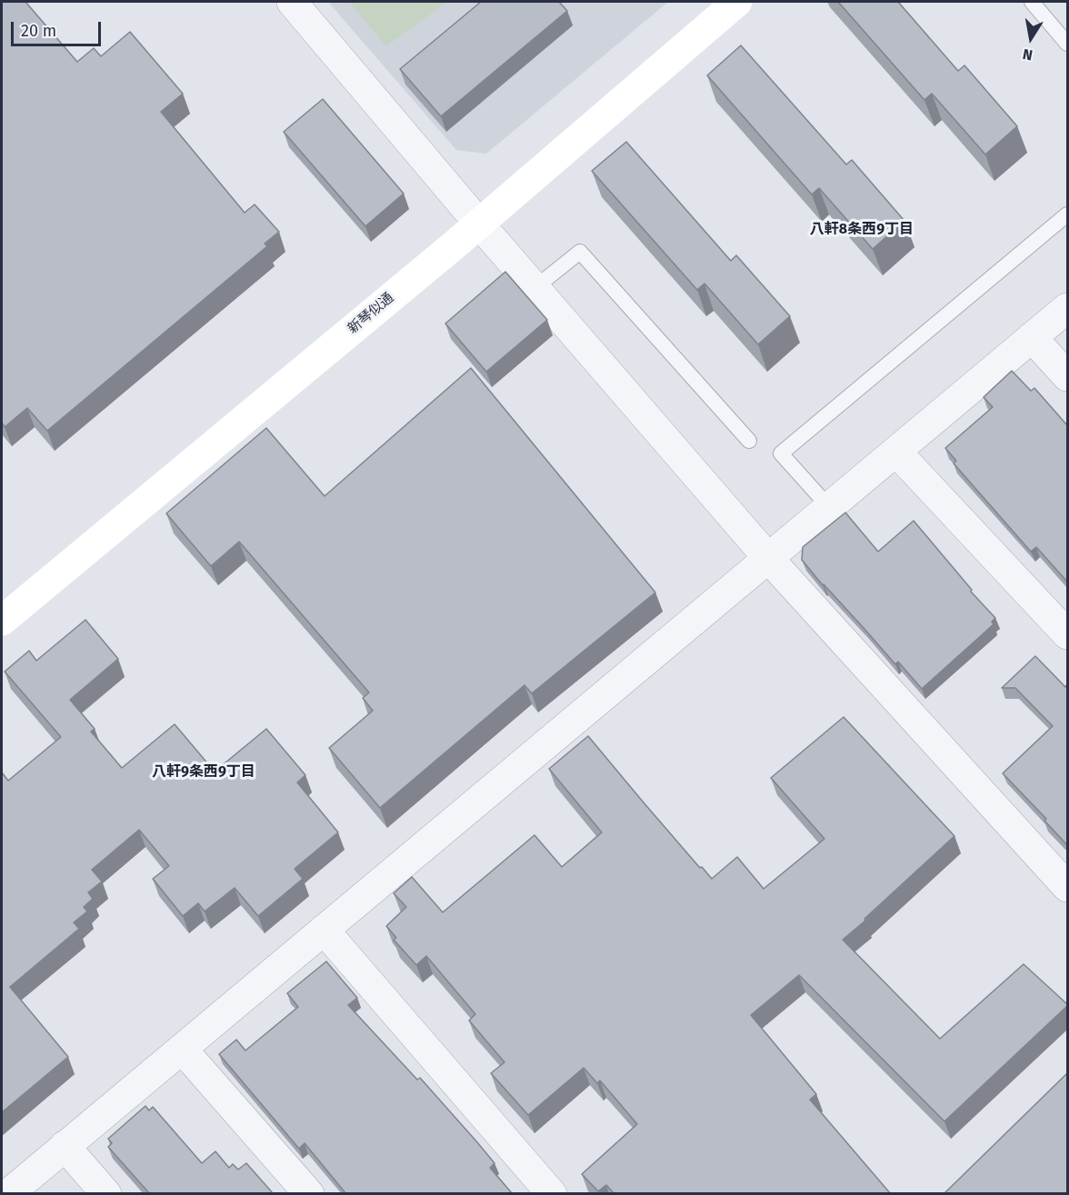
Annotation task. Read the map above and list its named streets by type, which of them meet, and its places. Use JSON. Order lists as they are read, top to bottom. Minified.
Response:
{"streets":{"street":["新琴似通"]},"districts":["八軒8条西9丁目","八軒9条西9丁目"],"scale_bar":"20 m","north":"bottom"}
